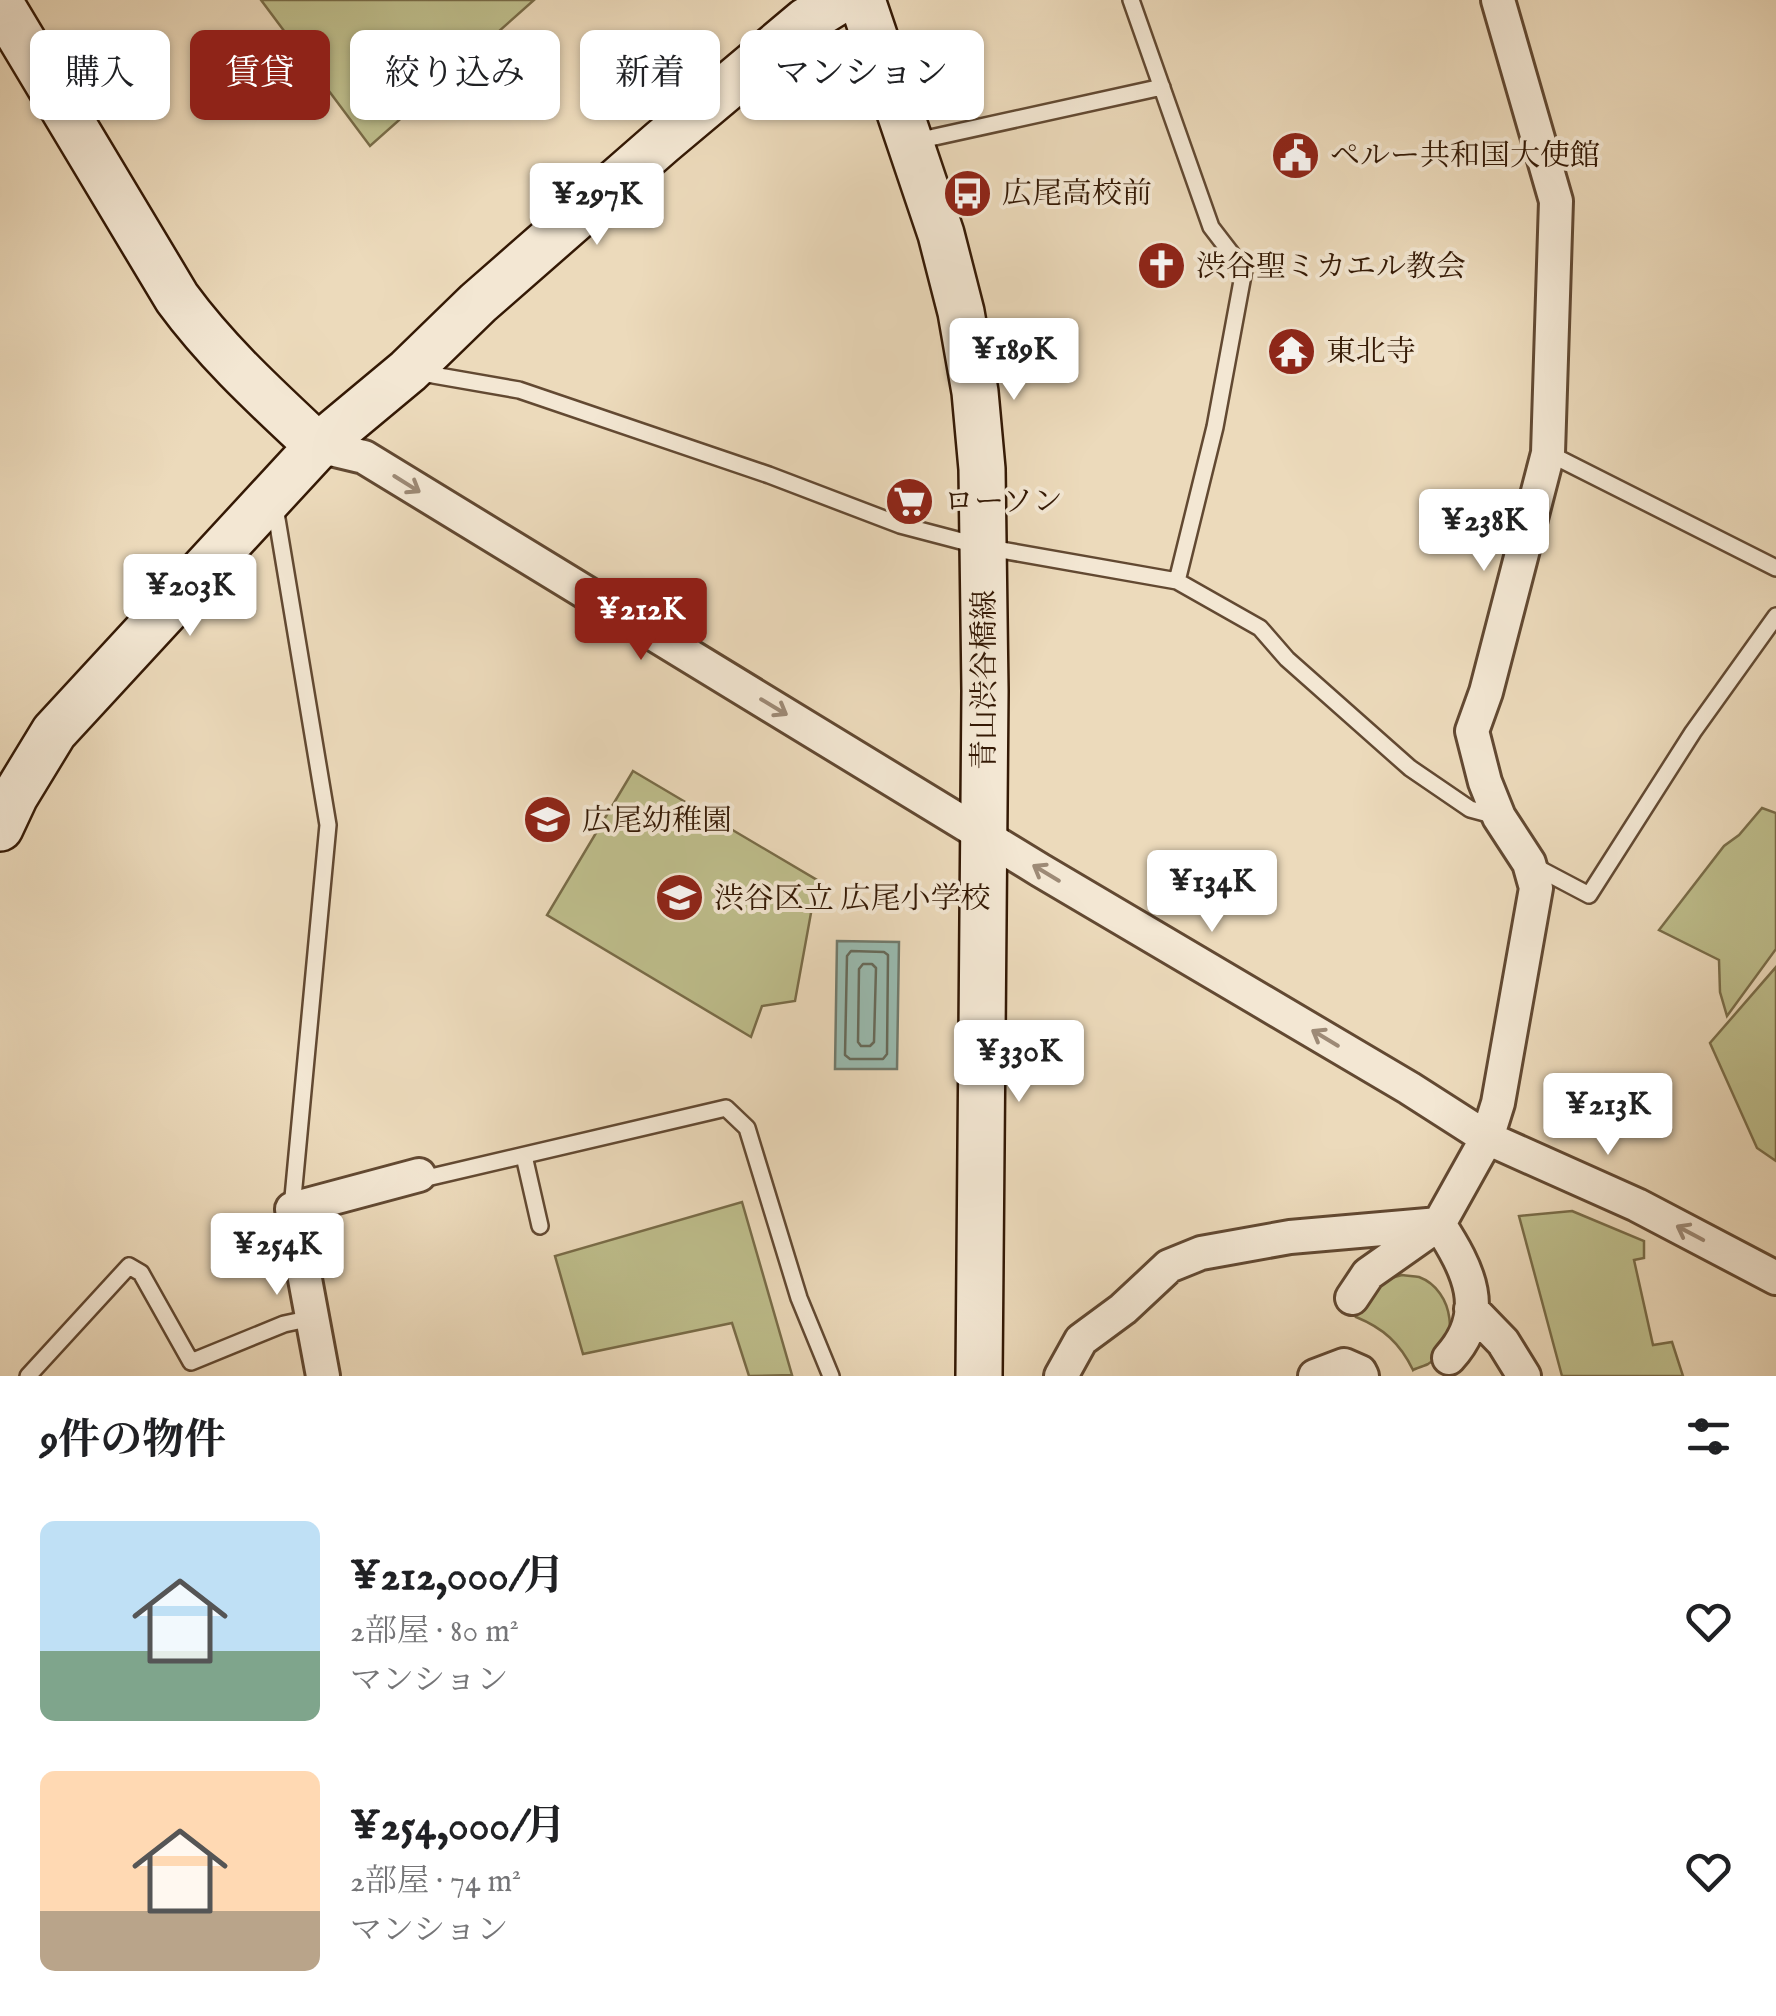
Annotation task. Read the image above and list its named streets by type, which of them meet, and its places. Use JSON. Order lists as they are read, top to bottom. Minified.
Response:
{"streets":{"street":["青山渋谷橋線"]},"places":{"public building":["ペルー共和国大使館"],"bus stop":["広尾高校前"],"church":["渋谷聖ミカエル教会"],"temple":["東北寺"],"supermarket":["ローソン"],"school or university":["広尾幼稚園","渋谷区立 広尾小学校"]},"page":{"chip":["購入","賃貸","絞り込み","新着","マンション"],"price":["¥297K","¥189K","¥238K","¥203K","¥212K","¥134K","¥330K","¥213K","¥254K"],"heading":"9件の物件","list":[{"name":"¥212,000/月","note":"2部屋 · 80 m² · マンション"},{"name":"¥254,000/月","note":"2部屋 · 74 m² · マンション"}]}}
